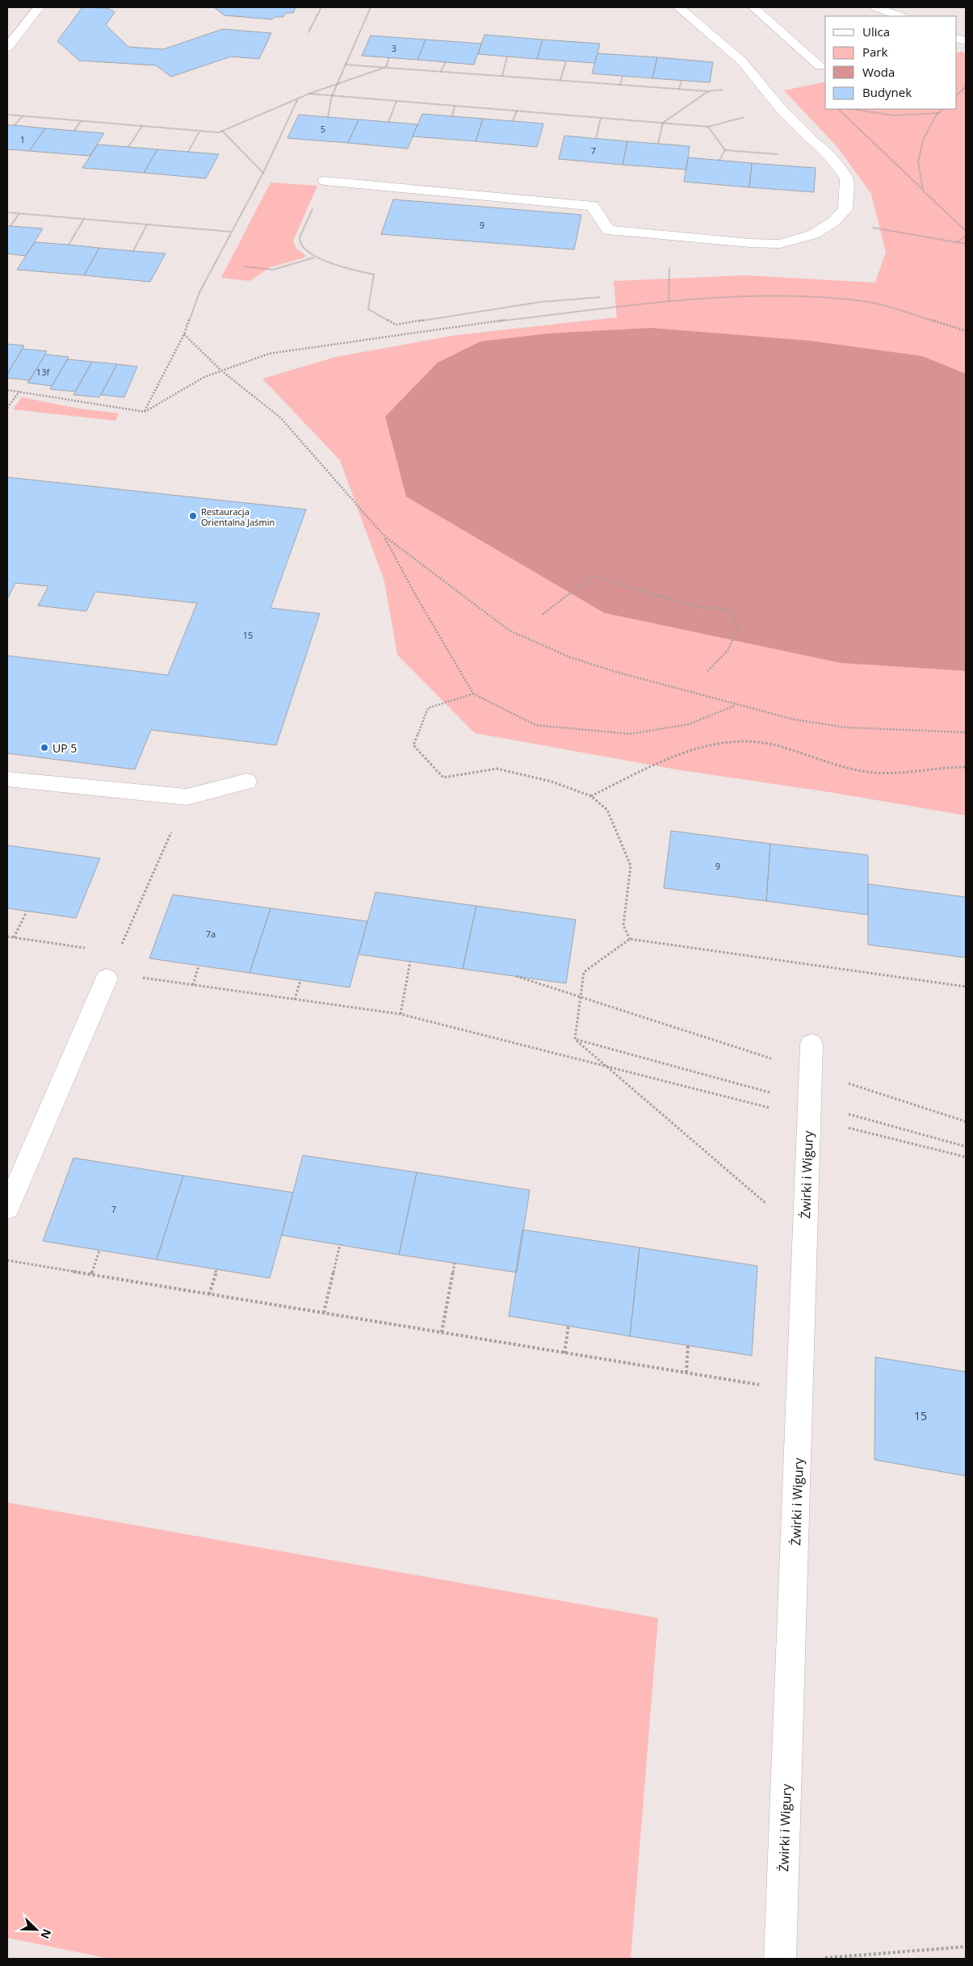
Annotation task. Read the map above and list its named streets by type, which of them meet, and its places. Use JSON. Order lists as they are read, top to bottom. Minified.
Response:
{"streets":{"street":["Żwirki i Wigury"]},"places":["Restauracja Orientalna Jaśmin","UP 5"],"house_numbers":["3","5","1","7","9","13f","15","9","7a","7","15"],"legend":["Ulica","Park","Woda","Budynek"],"north":"bottom right"}
